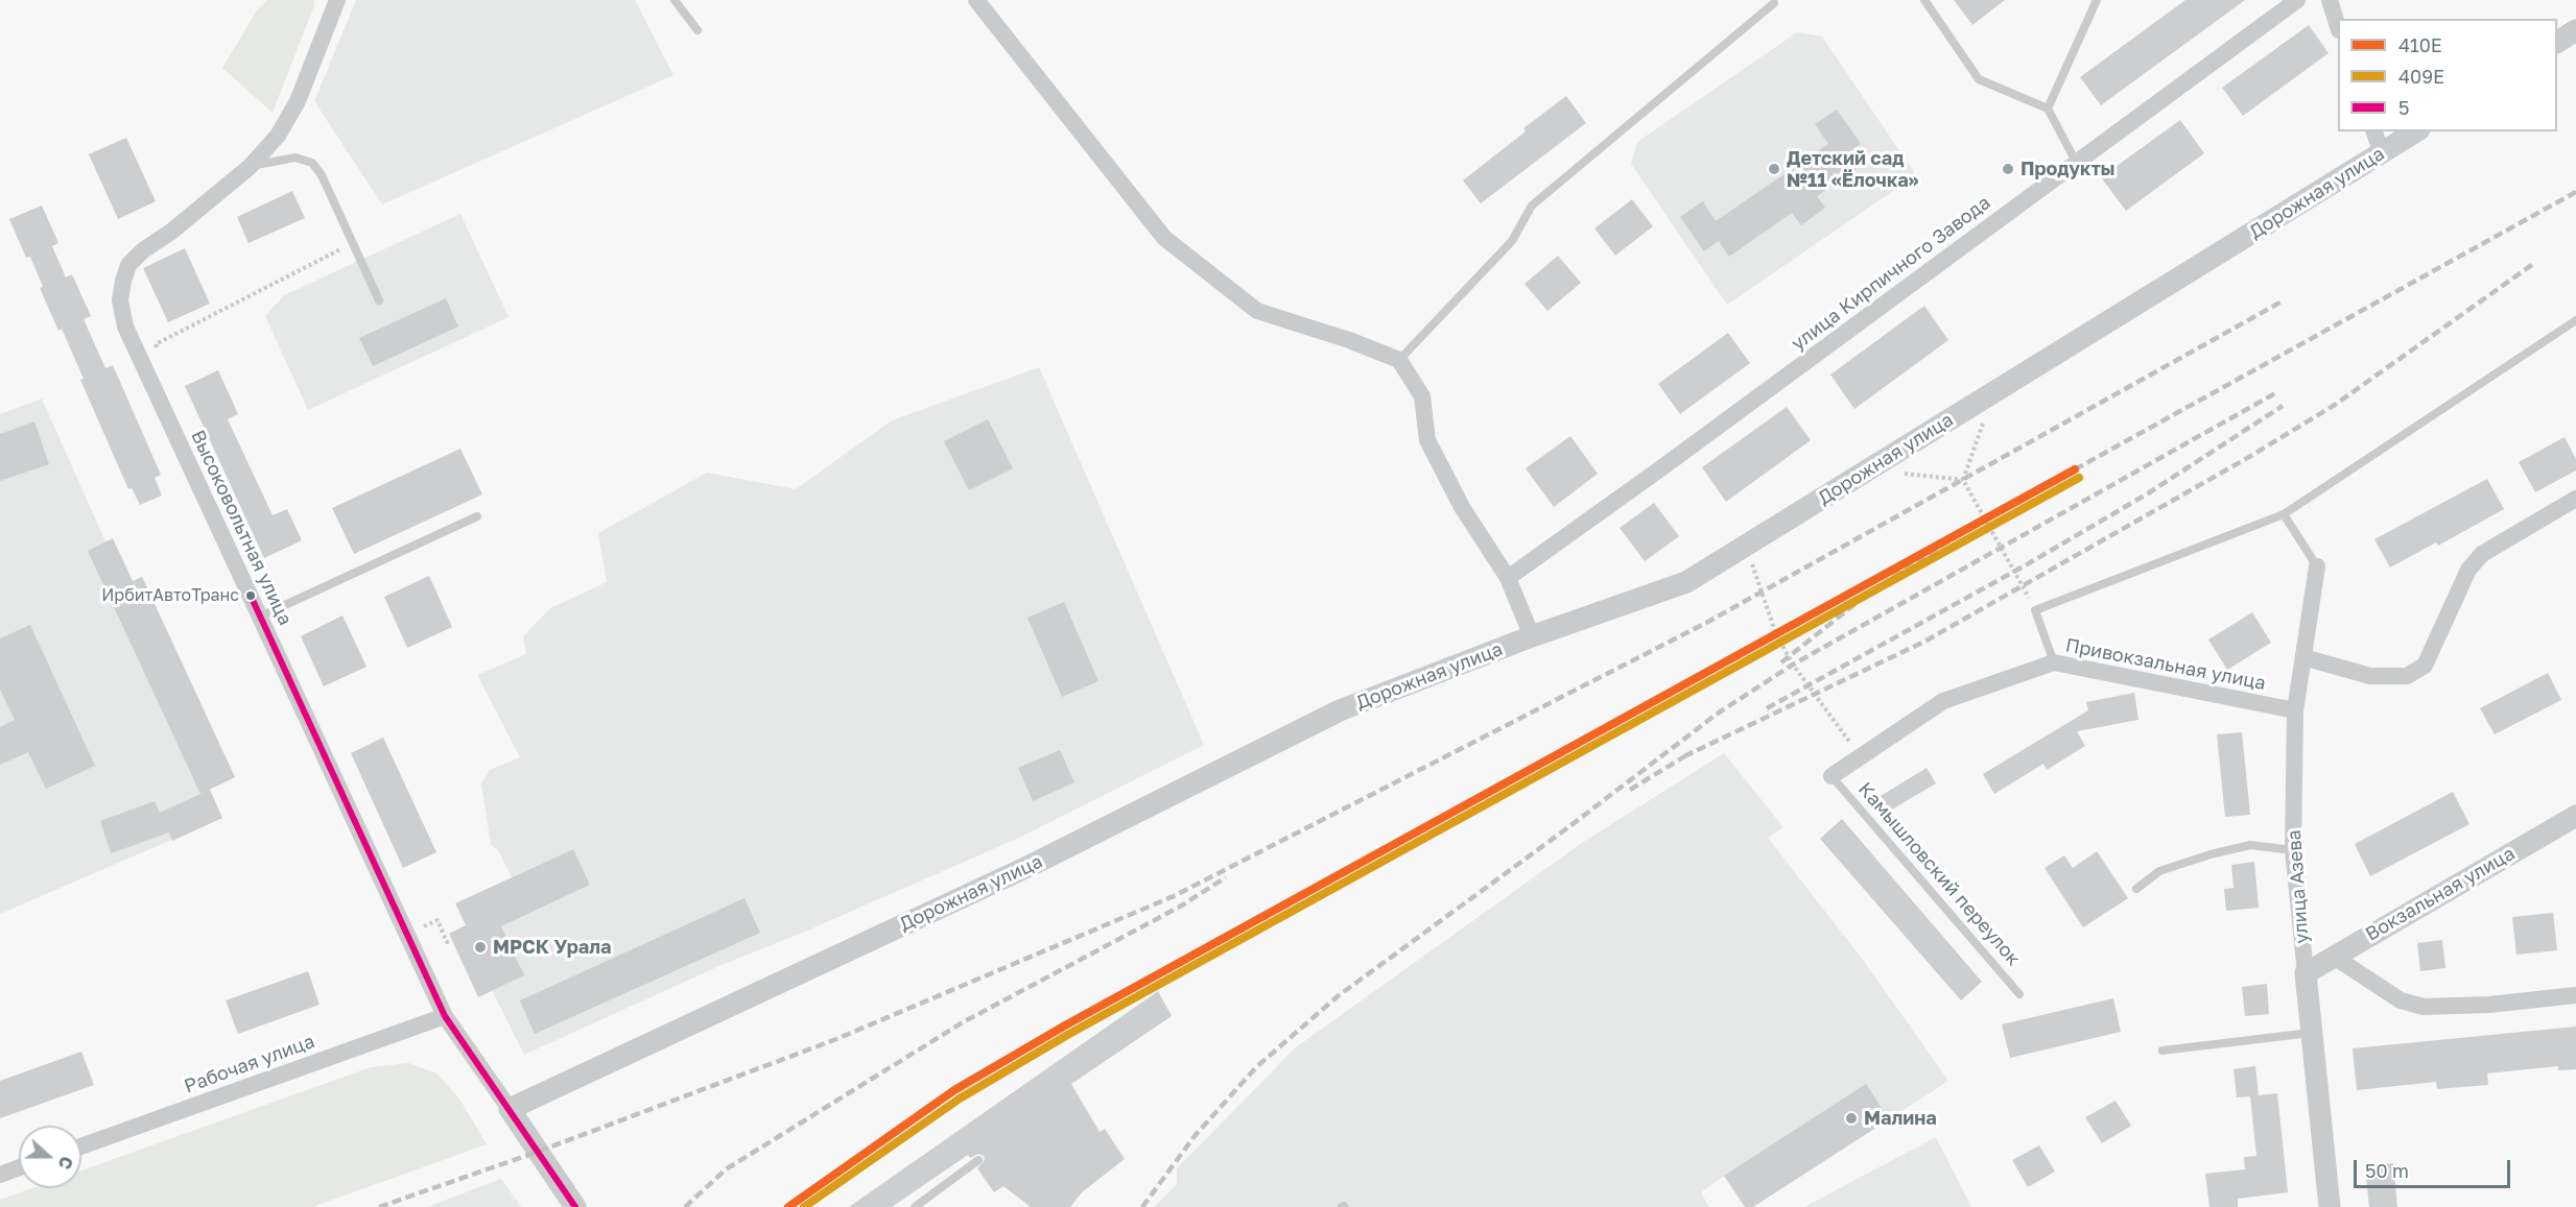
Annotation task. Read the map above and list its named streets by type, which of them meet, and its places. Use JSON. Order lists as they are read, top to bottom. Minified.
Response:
{"streets":{"street":["Дорожная улица","улица Кирпичного Завода","Высоковольтная улица","Привокзальная улица","улица Азева","Вокзальная улица","Рабочая улица"],"lane":["Камышловский переулок"]},"crossings":[["Дорожная улица","Высоковольтная улица"],["Высоковольтная улица","Рабочая улица"],["Привокзальная улица","Камышловский переулок"],["Привокзальная улица","улица Азева"],["улица Азева","Вокзальная улица"]],"places":["Детский сад №11 «Ёлочка»","Продукты","ИрбитАвтоТранс","МРСК Урала","Малина"],"lines":["transit line 410E","transit line 409E","transit line 5"],"legend":["410E","409E","5"],"scale_bar":"50 m","north":"right"}
